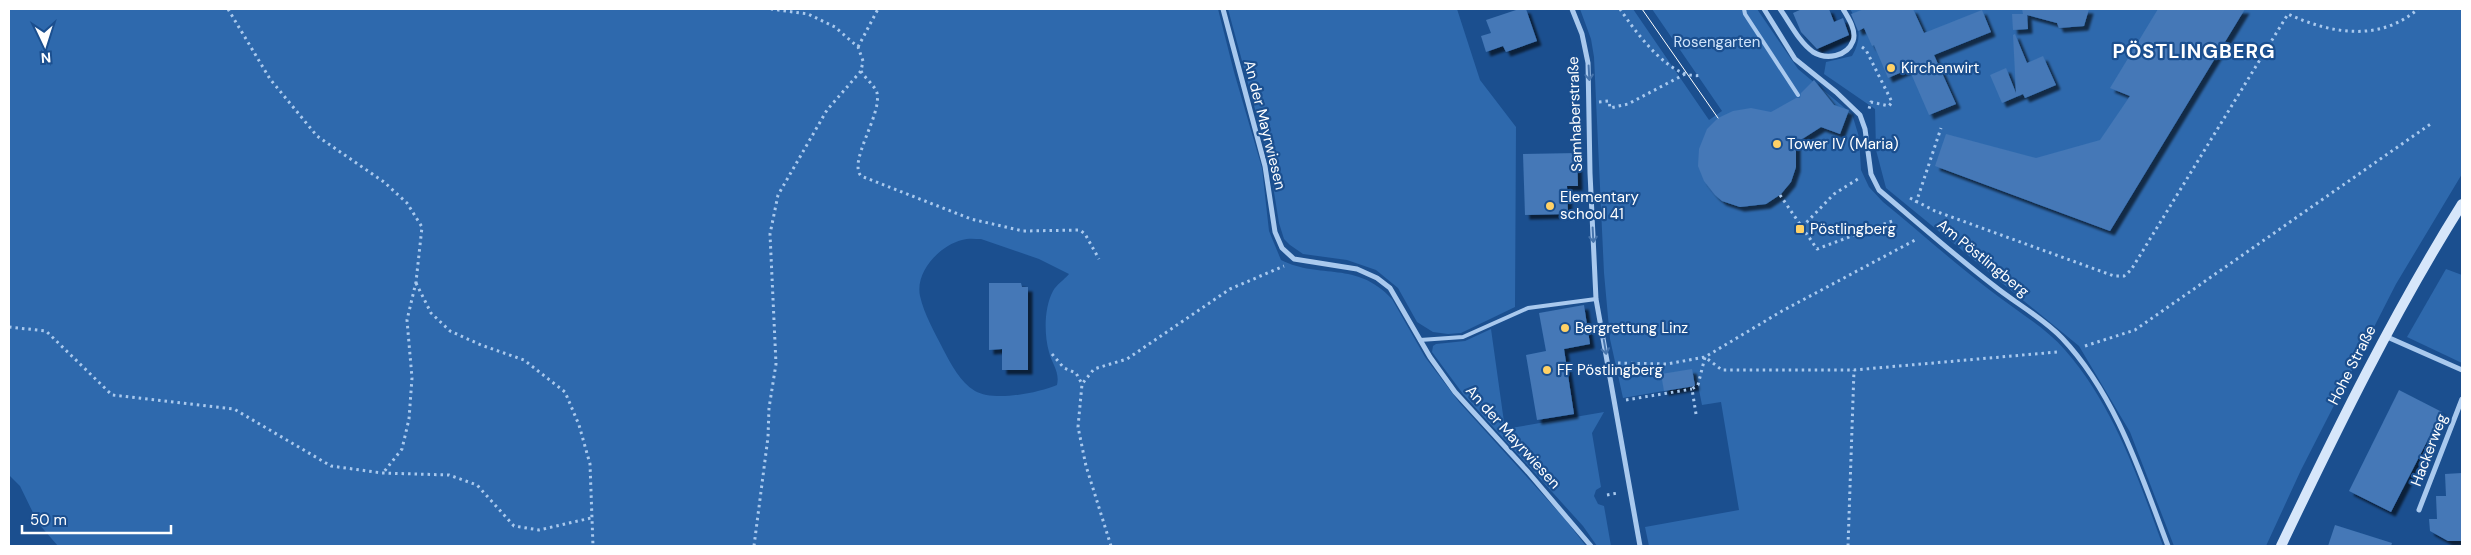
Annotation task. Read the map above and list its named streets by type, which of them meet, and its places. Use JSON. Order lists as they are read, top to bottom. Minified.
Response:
{"streets":{"main road":["Hohe Straße"],"street":["Samhaberstraße","An der Mayrwiesen","Am Pöstlingberg","Hackerweg"]},"one_way":["Samhaberstraße"],"districts":["PÖSTLINGBERG"],"parks":["Rosengarten"],"places":{"other":["Kirchenwirt","Tower IV (Maria)","Elementary school 41","Bergrettung Linz","FF Pöstlingberg"],"transit":["Pöstlingberg"]},"scale_bar":"50 m","north":"bottom"}
